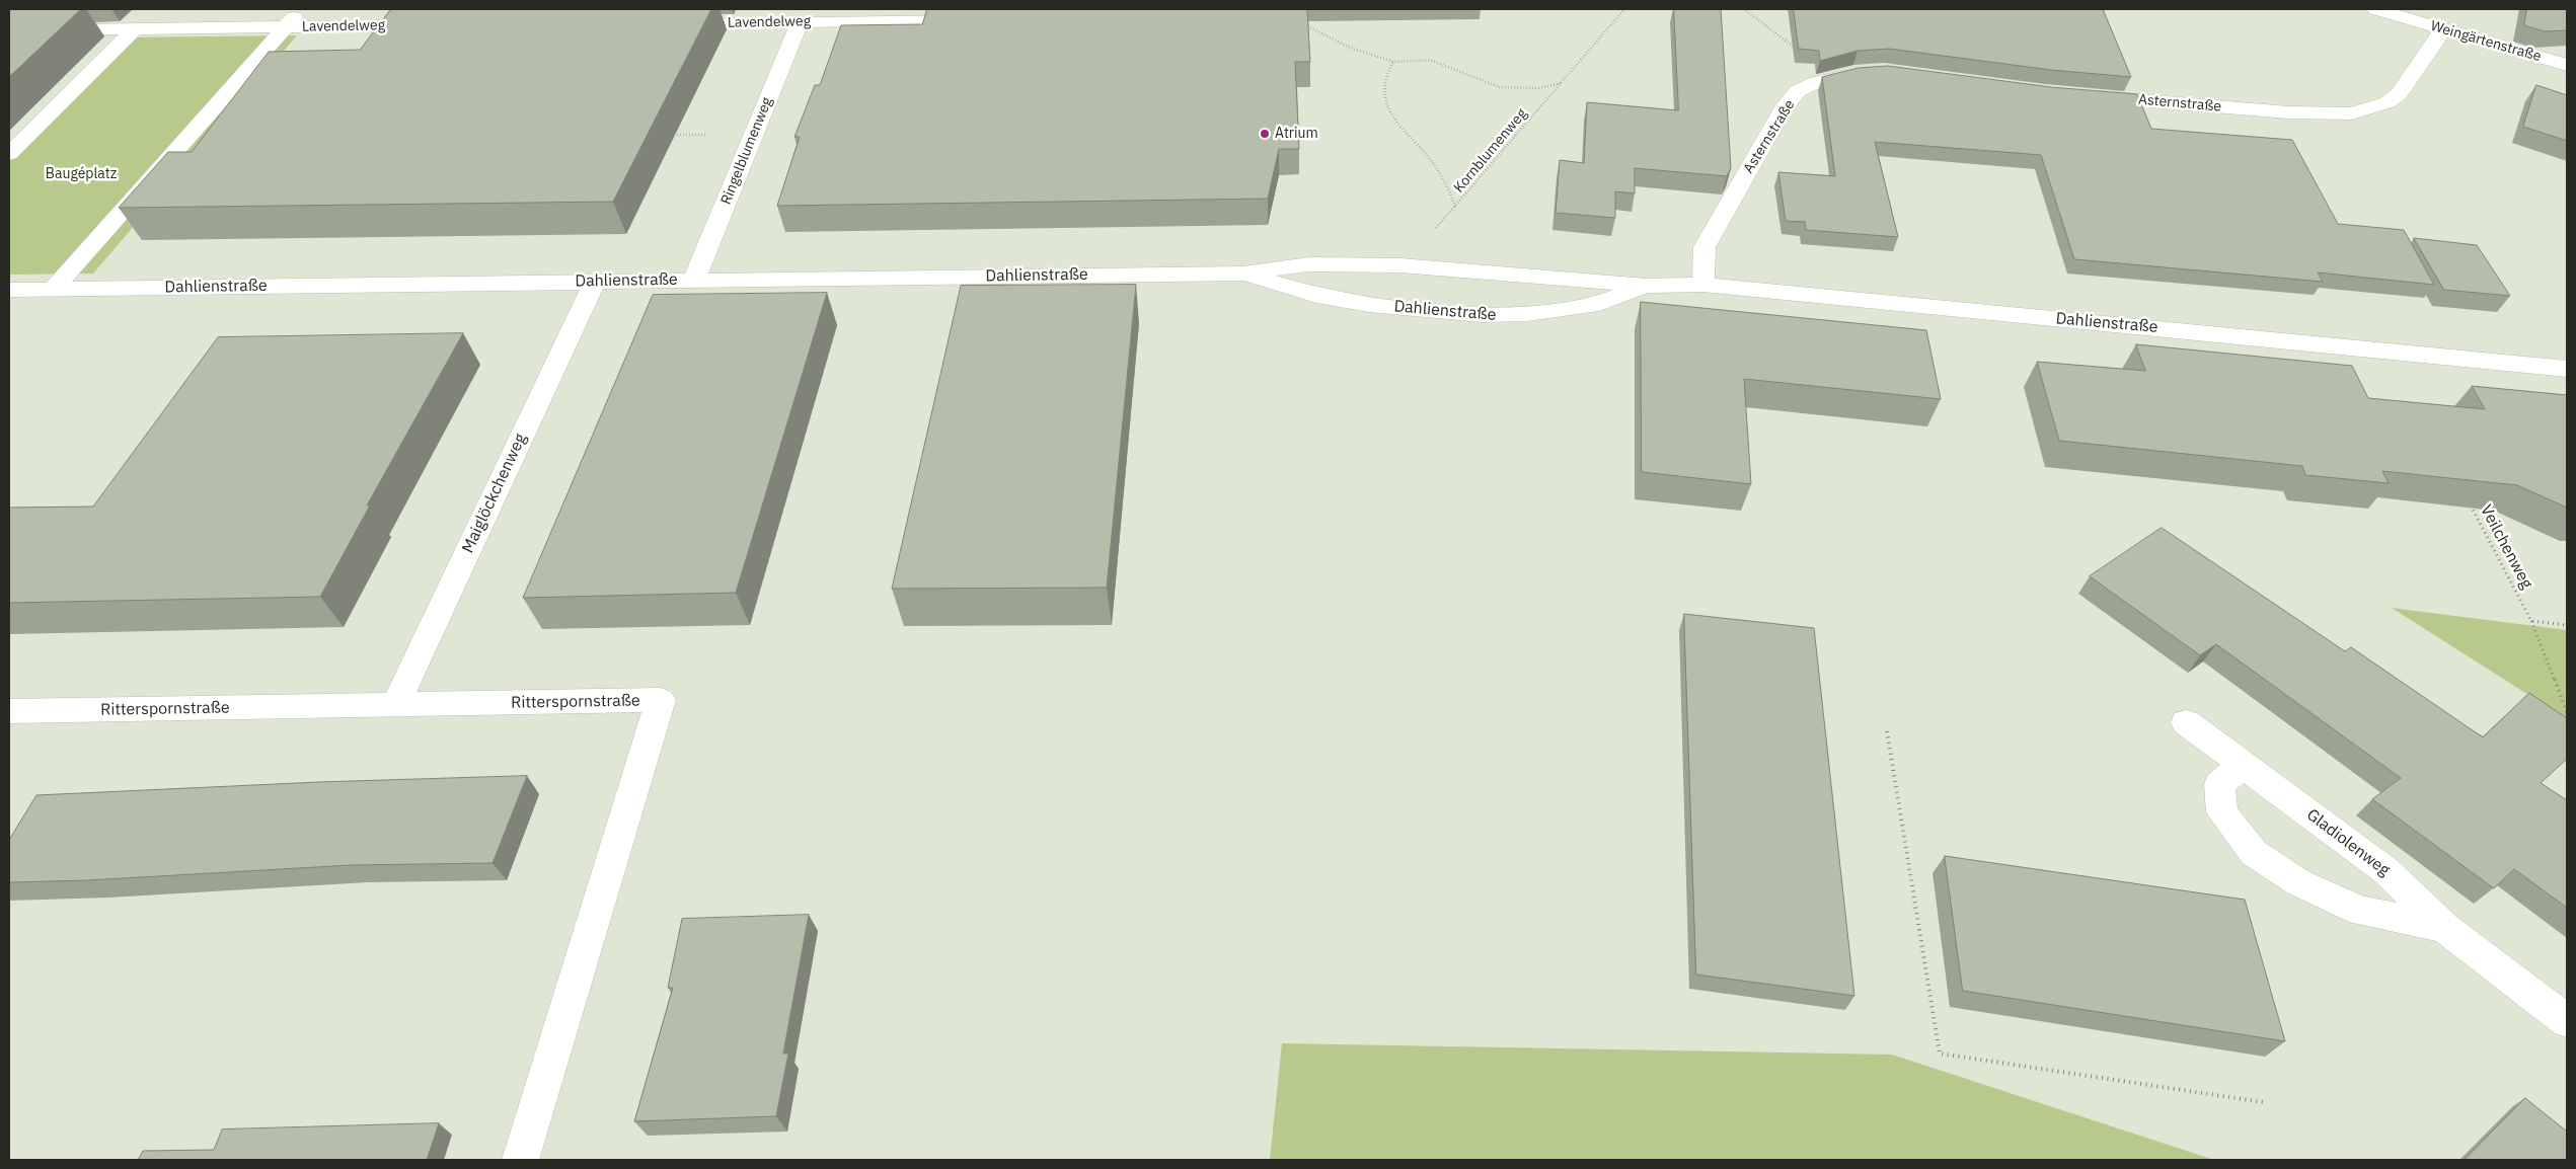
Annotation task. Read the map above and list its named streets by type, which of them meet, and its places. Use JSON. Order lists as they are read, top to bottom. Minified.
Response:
{"streets":{"street":["Lavendelweg","Weingärtenstraße","Asternstraße","Ringelblumenweg","Dahlienstraße","Maiglöckchenweg","Ritterspornstraße","Gladiolenweg"],"path":["Kornblumenweg","Veilchenweg"]},"crossings":[["Lavendelweg","Ringelblumenweg"],["Weingärtenstraße","Asternstraße"],["Asternstraße","Dahlienstraße"],["Ringelblumenweg","Dahlienstraße"],["Kornblumenweg","Dahlienstraße"],["Dahlienstraße","Maiglöckchenweg"],["Maiglöckchenweg","Ritterspornstraße"]],"parks":["Baugéplatz"],"places":["Atrium"]}
